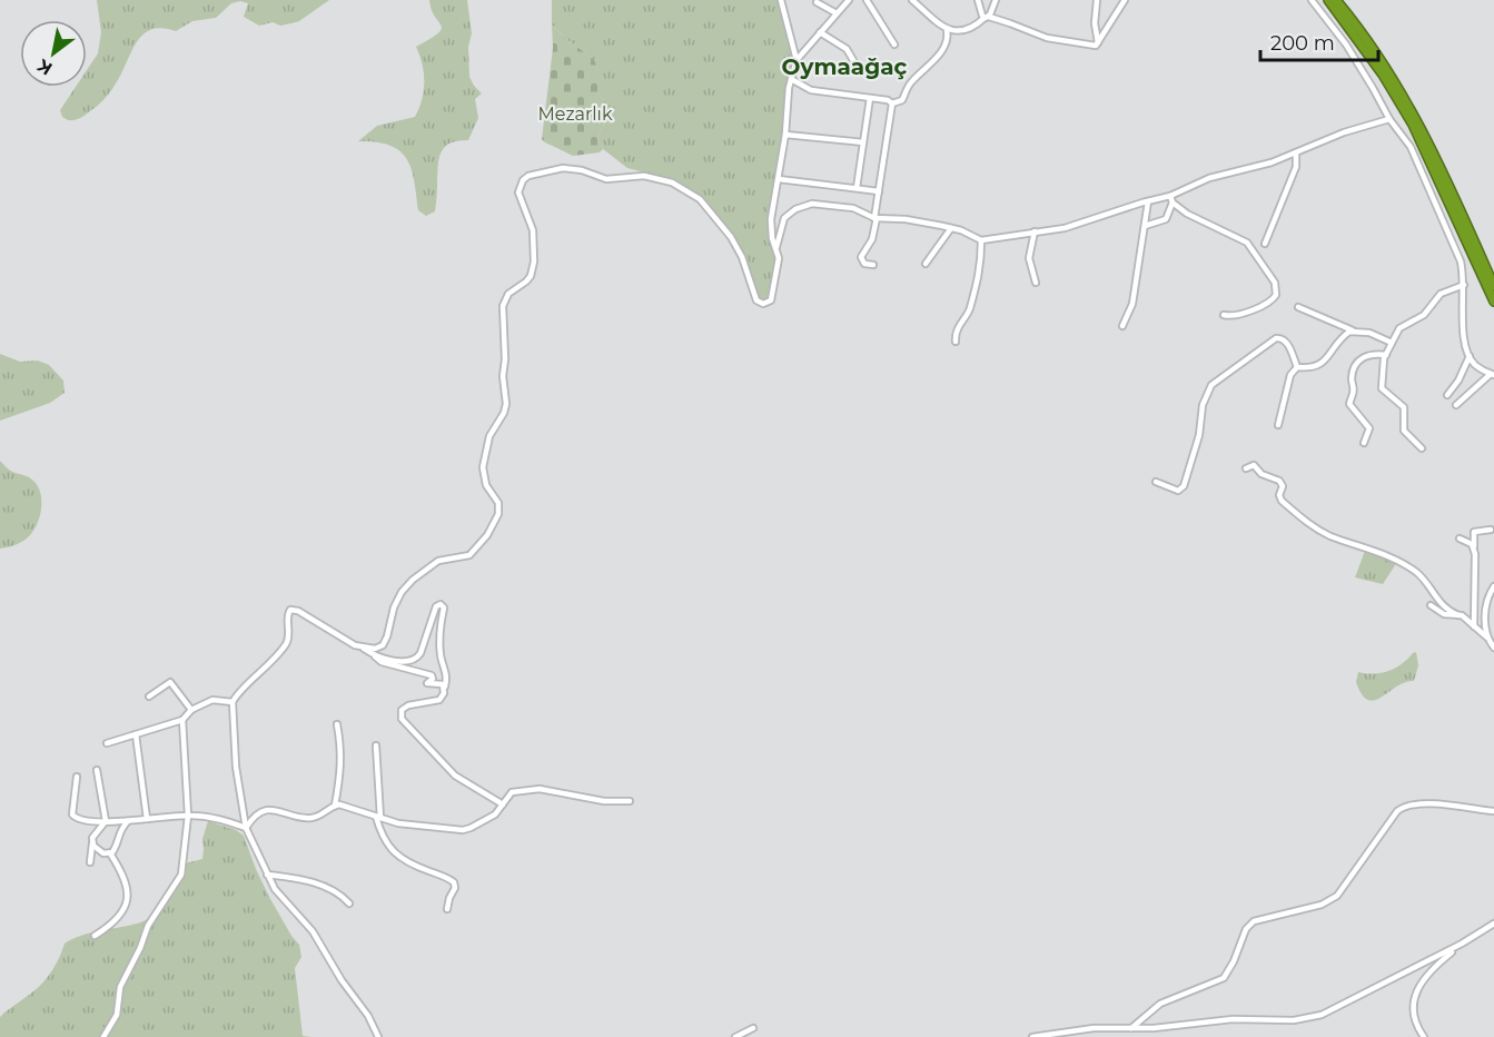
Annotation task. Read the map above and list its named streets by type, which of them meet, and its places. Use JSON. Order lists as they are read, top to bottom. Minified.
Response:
{"districts":["Oymaağaç"],"parks":["Mezarlık"],"scale_bar":"200 m","north":"bottom left"}
